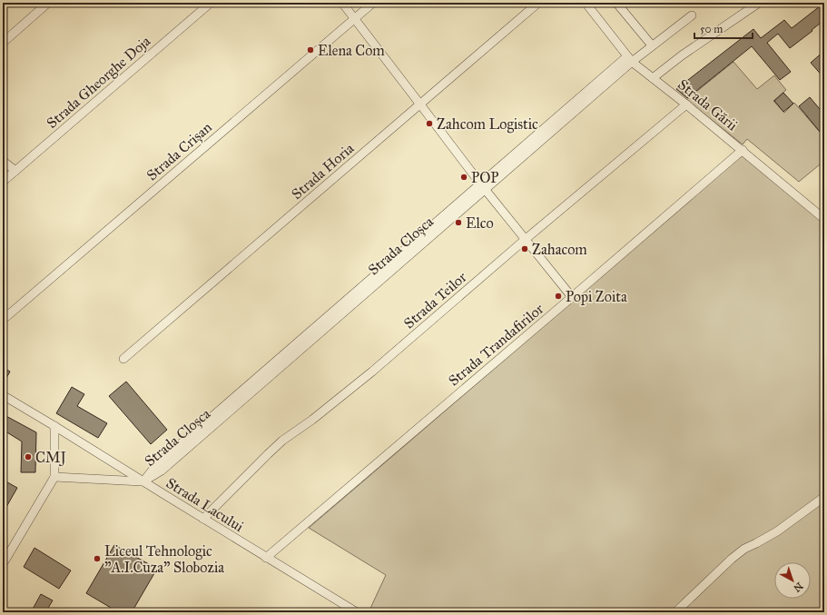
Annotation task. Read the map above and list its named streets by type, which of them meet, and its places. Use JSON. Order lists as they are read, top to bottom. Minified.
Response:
{"streets":{"street":["Strada Gheorghe Doja","Strada Gării","Strada Crișan","Strada Horia","Strada Cloșca","Strada Teilor","Strada Trandafirilor","Strada Lacului"]},"crossings":[["Strada Gării","Strada Cloșca"],["Strada Gării","Strada Teilor"],["Strada Gării","Strada Trandafirilor"],["Strada Cloșca","Strada Lacului"],["Strada Teilor","Strada Lacului"],["Strada Trandafirilor","Strada Lacului"]],"places":["Elena Com","Zahcom Logistic","POP","Elco","Zahacom","Popi Zoita","CMJ","Liceul Tehnologic \"A.I.Cuza\" Slobozia"],"scale_bar":"50 m","north":"bottom right"}
